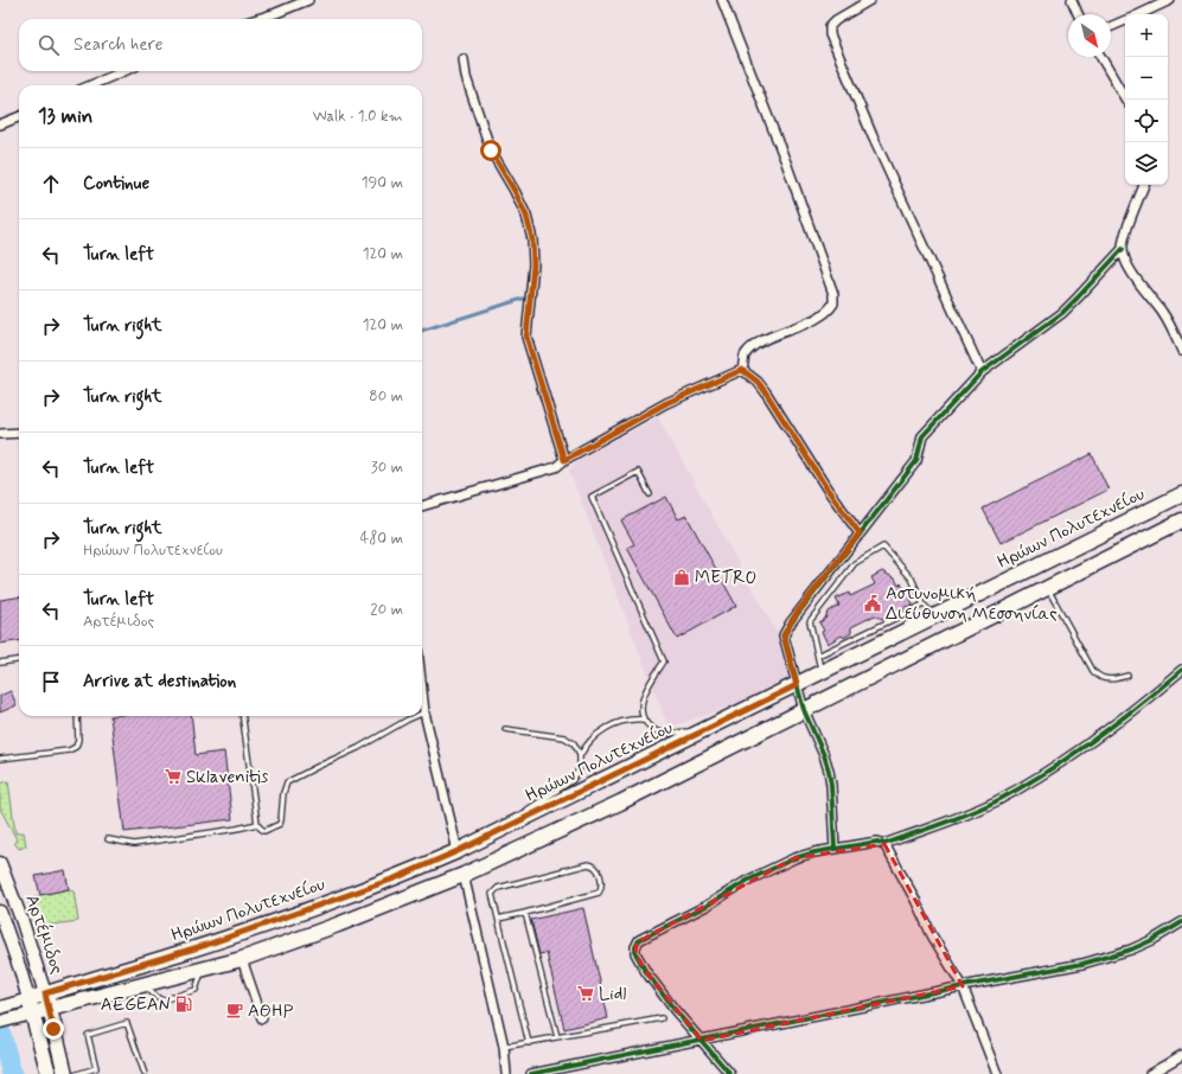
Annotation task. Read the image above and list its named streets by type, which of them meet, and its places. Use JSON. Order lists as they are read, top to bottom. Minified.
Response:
{"streets":{"main road":["Ηρώων Πολυτεχνείου","Αρτέμιδος"]},"crossings":[["Ηρώων Πολυτεχνείου","Αρτέμιδος"]],"places":{"shop":["METRO"],"public building":["Αστυνομική Διεύθυνση Μεσσηνίας"],"supermarket":["Sklavenitis","Lidl"],"fuel station":["AEGEAN"],"cafe":["ΑΘΗΡ"]},"north":"bottom right","page":{"map_buttons":["+","−"],"search":"Search here","heading":["13 min","Walk · 1.0 km"],"list":[["Continue","190 m"],["Turn left","120 m"],["Turn right","120 m"],["Turn right","80 m"],["Turn left","30 m"],["Turn right","Ηρώων Πολυτεχνείου","480 m"],["Turn left","Αρτέμιδος","20 m"],"Arrive at destination"]}}
